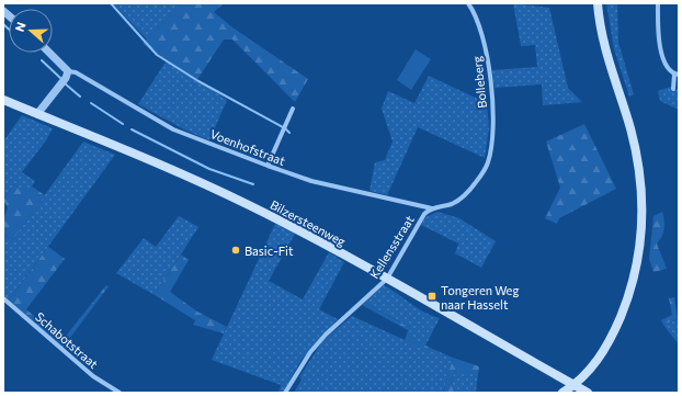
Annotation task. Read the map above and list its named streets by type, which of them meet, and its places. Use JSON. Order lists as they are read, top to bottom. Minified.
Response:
{"streets":{"main road":["Bilzersteenweg"],"street":["Bolleberg","Voenhofstraat","Kellensstraat","Schabotstraat"]},"crossings":[["Bolleberg","Voenhofstraat"],["Bolleberg","Kellensstraat"],["Voenhofstraat","Kellensstraat"],["Bilzersteenweg","Kellensstraat"]],"places":{"other":["Basic-Fit"],"transit":["Tongeren Weg naar Hasselt"]},"north":"left"}
